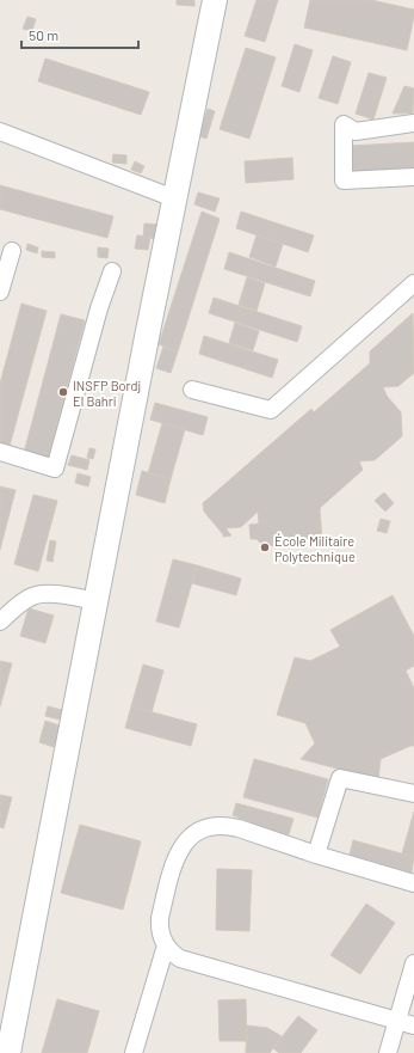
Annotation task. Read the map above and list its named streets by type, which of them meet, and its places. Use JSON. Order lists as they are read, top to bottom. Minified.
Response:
{"places":["INSFP Bordj El Bahri","École Militaire Polytechnique"],"scale_bar":"50 m"}
